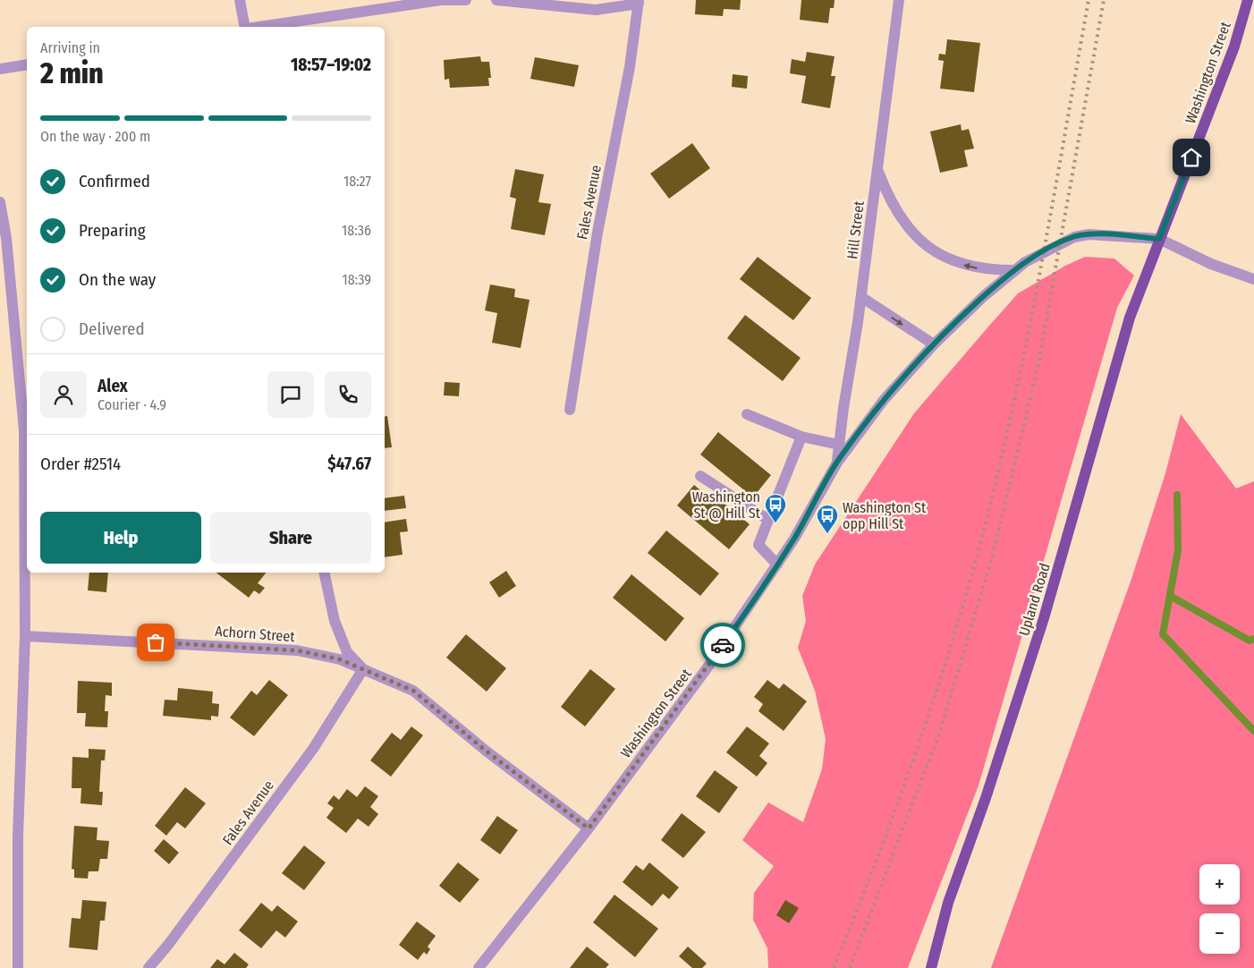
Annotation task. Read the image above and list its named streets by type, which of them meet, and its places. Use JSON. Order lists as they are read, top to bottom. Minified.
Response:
{"streets":{"main road":["Washington Street","Upland Road"],"street":["Fales Avenue","Hill Street","Achorn Street"]},"crossings":[["Washington Street","Hill Street"],["Washington Street","Upland Road"],["Washington Street","Achorn Street"],["Fales Avenue","Achorn Street"]],"places":{"bus stop":["Washington St @ Hill St","Washington St opp Hill St"]},"page":{"heading":["2 min","Arriving in","18:57–19:02"],"panel":["Alex","Courier · 4.9","Order #2514","$47.67"],"bar":"On the way · 200 m","list":[["Confirmed","18:27"],["Preparing","18:36"],["On the way","18:39"],"Delivered"],"buttons":["Help","Share"],"map_buttons":["+","−"]}}
